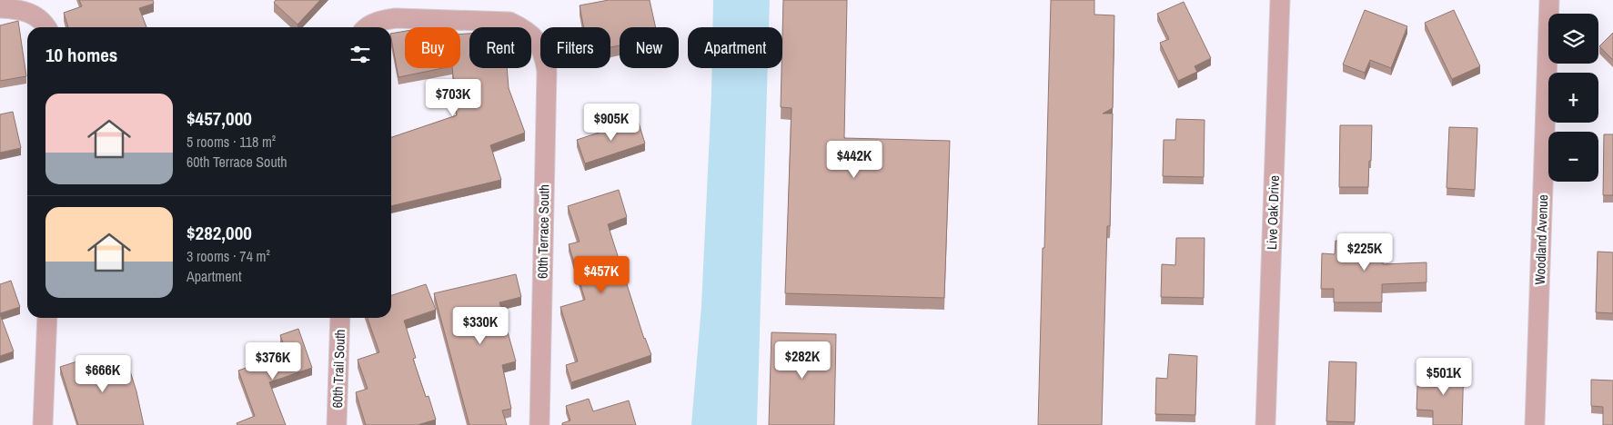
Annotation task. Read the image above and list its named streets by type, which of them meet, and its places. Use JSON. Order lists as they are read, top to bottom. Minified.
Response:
{"streets":{"street":["Live Oak Drive","60th Terrace South","Woodland Avenue","60th Trail South"]},"page":{"map_buttons":["+","−"],"chip":["Buy","Rent","Filters","New","Apartment"],"heading":"10 homes","price":["$703K","$905K","$442K","$225K","$457K","$330K","$282K","$376K","$666K","$501K"],"list":[{"name":"$457,000","note":"5 rooms · 118 m² · 60th Terrace South"},{"name":"$282,000","note":"3 rooms · 74 m² · Apartment"}]}}
